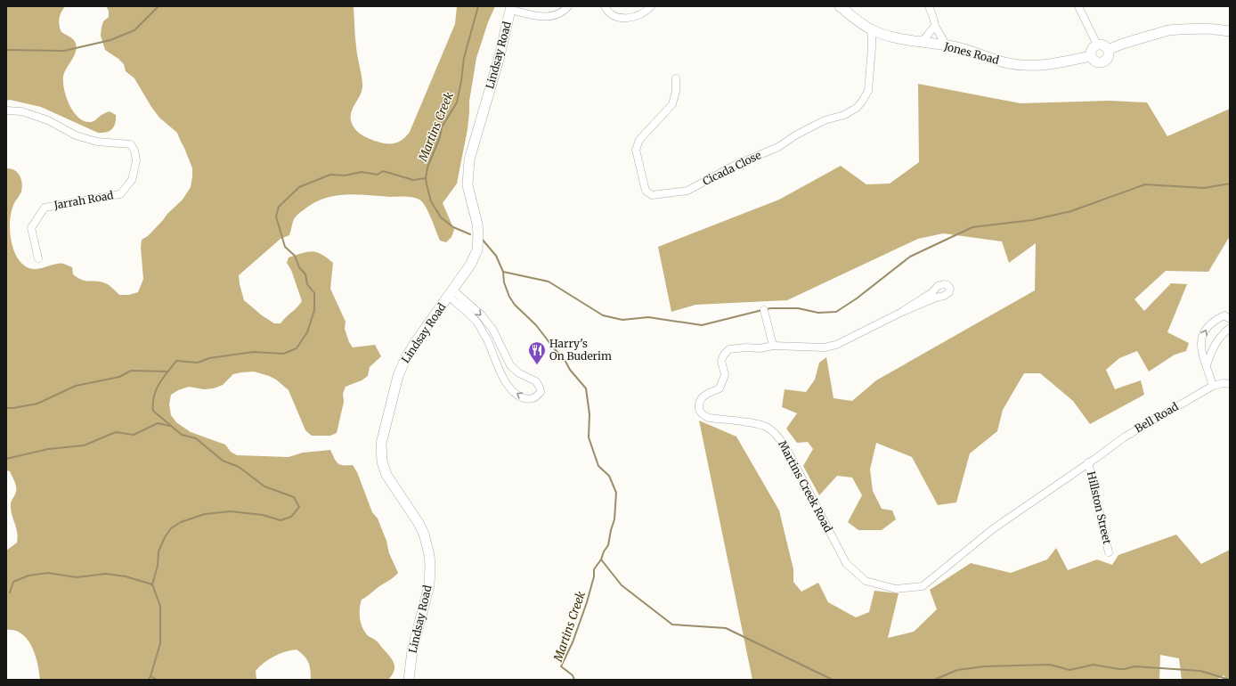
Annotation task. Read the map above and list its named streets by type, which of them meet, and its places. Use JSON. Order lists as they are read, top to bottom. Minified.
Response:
{"streets":{"street":["Jones Road","Lindsay Road","Cicada Close","Jarrah Road","Bell Road","Martins Creek Road","Hillston Street"]},"crossings":[["Jones Road","Cicada Close"],["Bell Road","Martins Creek Road"],["Bell Road","Hillston Street"],["Martins Creek Road","Hillston Street"]],"water":["Martins Creek"],"places":{"restaurant":["Harry's On Buderim"]}}
